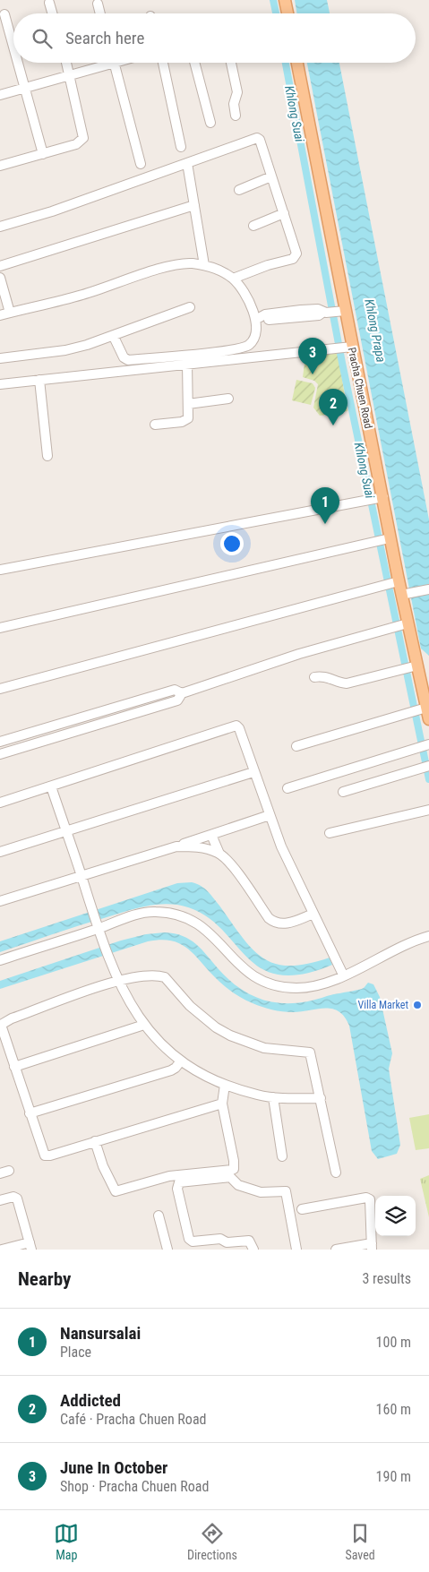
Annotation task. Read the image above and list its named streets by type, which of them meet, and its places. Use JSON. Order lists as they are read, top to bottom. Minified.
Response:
{"streets":{"main road":["Pracha Chuen Road"]},"water":["Khlong Suai","Khlong Prapa"],"places":["Villa Market"],"page":{"search":"Search here","pins":["3","2","1"],"heading":["Nearby","3 results"],"list":[{"mark":"1","name":"Nansursalai","note":"Place","value":"100 m"},{"mark":"2","name":"Addicted","note":"Café · Pracha Chuen Road","value":"160 m"},{"mark":"3","name":"June In October","note":"Shop · Pracha Chuen Road","value":"190 m"}],"nav":["Map","Directions","Saved"]}}
